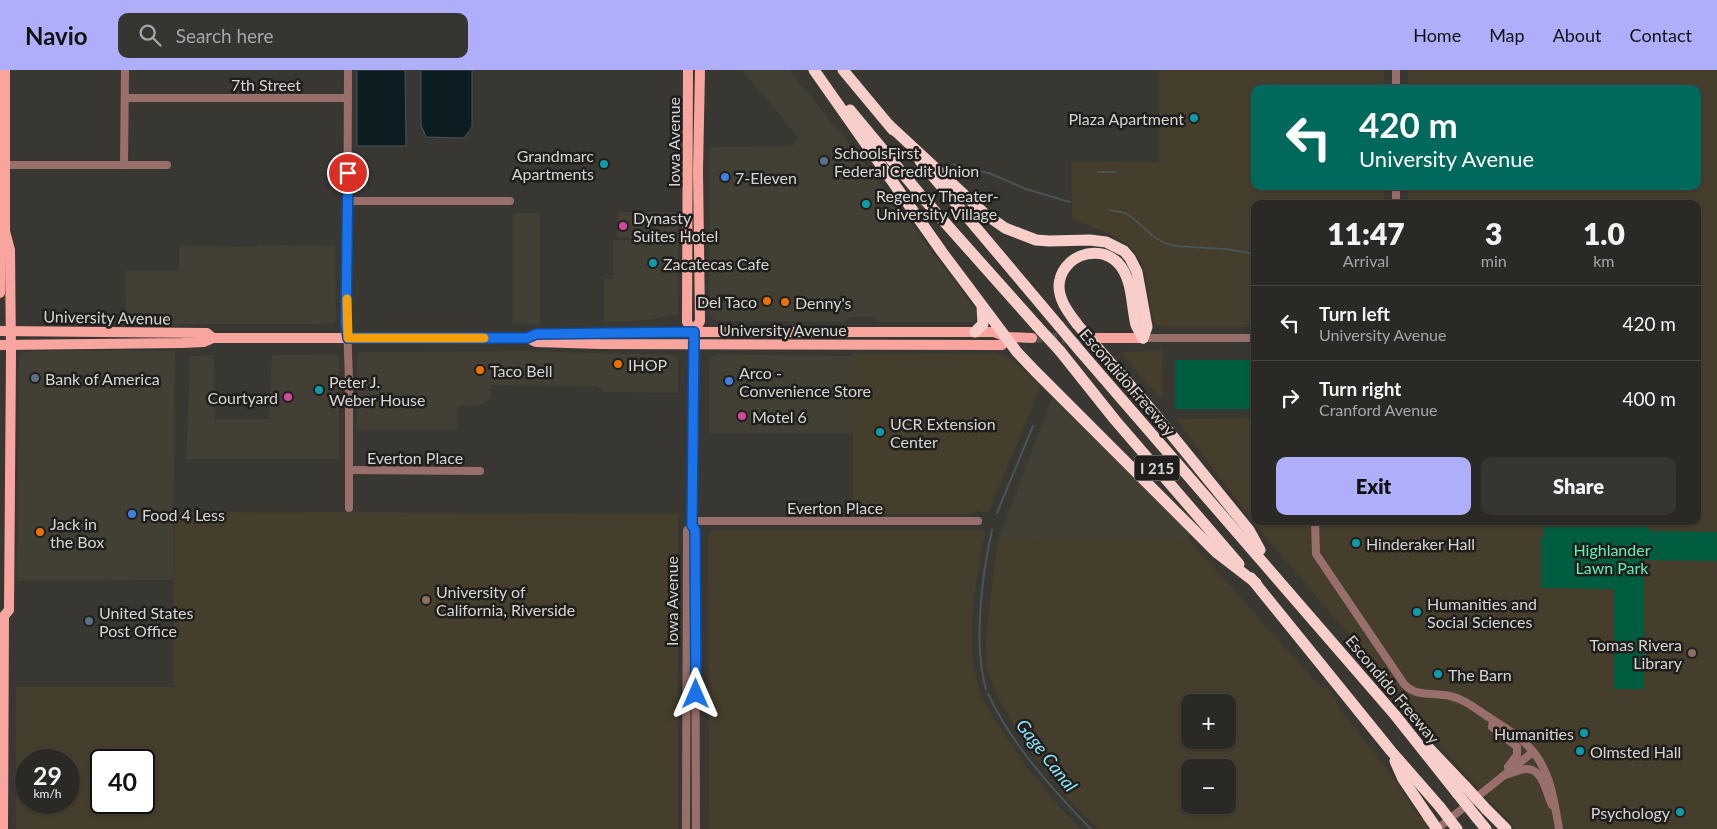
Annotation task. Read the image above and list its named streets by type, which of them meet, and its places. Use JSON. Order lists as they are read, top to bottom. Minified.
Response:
{"streets":{"highway":["Escondido Freeway","I 215"],"main road":["Iowa Avenue","University Avenue"],"street":["7th Street","Everton Place"]},"crossings":[["Iowa Avenue","University Avenue"],["Iowa Avenue","Everton Place"]],"water":["Gage Canal"],"parks":["Highlander Lawn Park"],"places":["Plaza Apartment","SchoolsFirst Federal Credit Union","Grandmarc Apartments","7-Eleven","Regency Theater- University Village","Dynasty Suites Hotel","Zacatecas Cafe","Del Taco","Denny's","IHOP","Taco Bell","Bank of America","Arco - Convenience Store","Peter J. Weber House","Courtyard","Motel 6","UCR Extension Center","Food 4 Less","Jack in the Box","Hinderaker Hall","University of California, Riverside","Humanities and Social Sciences","United States Post Office","Tomas Rivera Library","The Barn","Humanities","Olmsted Hall","Psychology"],"page":{"header":"Navio","search":"Search here","nav":["Home","Map","About","Contact"],"turn":["420 m","University Avenue"],"eta":["11:47","Arrival","3","min","1.0","km"],"list":[{"name":"Turn left","note":"University Avenue","value":"420 m"},{"name":"Turn right","note":"Cranford Avenue","value":"400 m"}],"buttons":["Exit","Share"],"map_buttons":["+","−"],"speed":"29 km/h","limit":"40"}}
